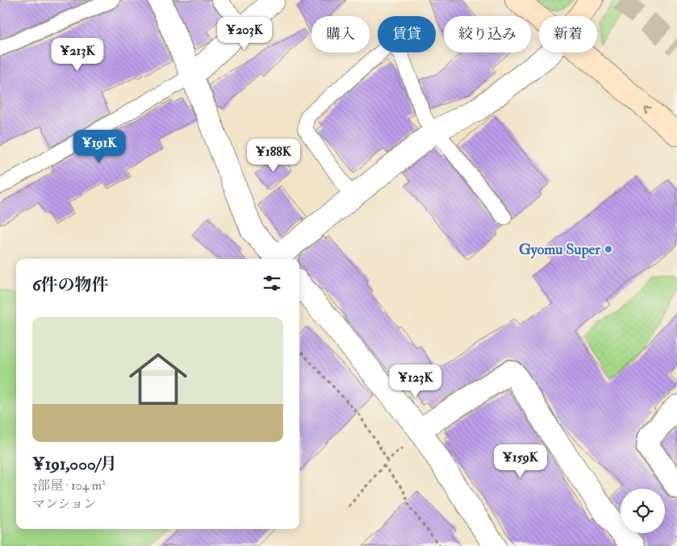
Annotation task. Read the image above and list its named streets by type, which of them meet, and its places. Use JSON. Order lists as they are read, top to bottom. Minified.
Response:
{"places":["Gyomu Super"],"page":{"chip":["購入","賃貸","絞り込み","新着"],"price":["¥203K","¥213K","¥191K","¥188K","¥123K","¥159K"],"heading":"6件の物件","list":[{"name":"¥191,000/月","note":"3部屋 · 104 m² · マンション"}]}}
